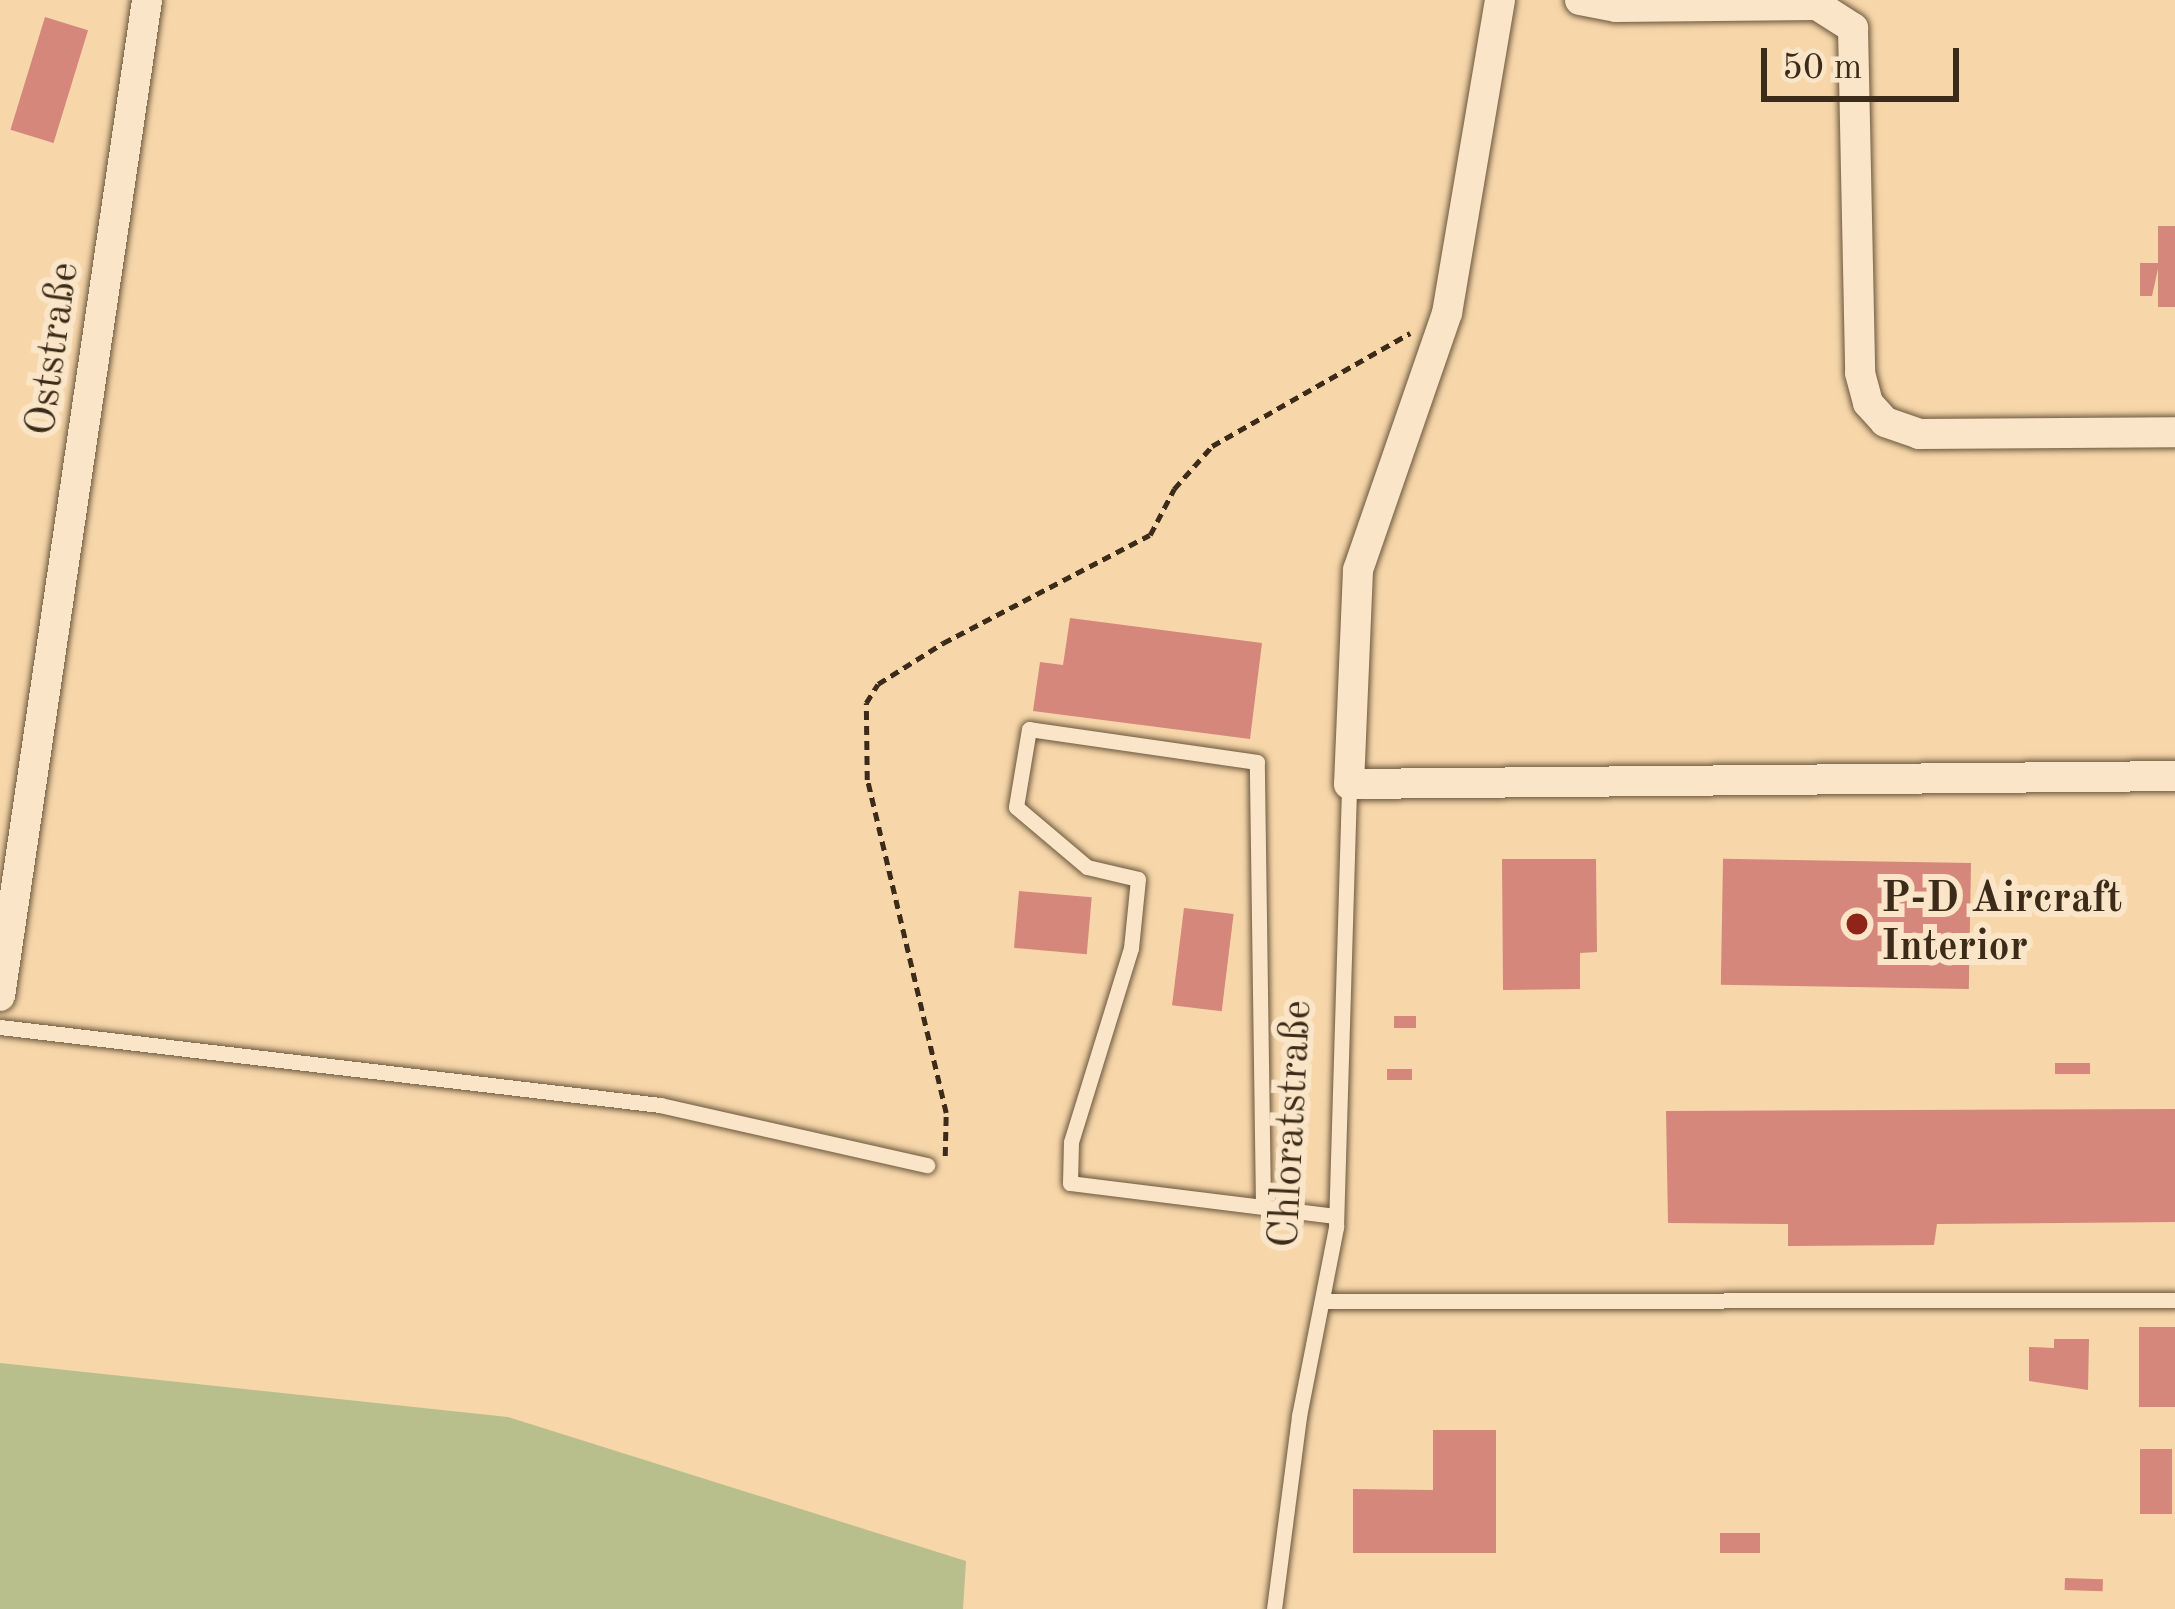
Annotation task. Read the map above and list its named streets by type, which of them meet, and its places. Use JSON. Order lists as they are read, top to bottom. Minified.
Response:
{"streets":{"street":["Oststraße","Chloratstraße"]},"places":["P-D Aircraft Interior"],"scale_bar":"50 m"}
